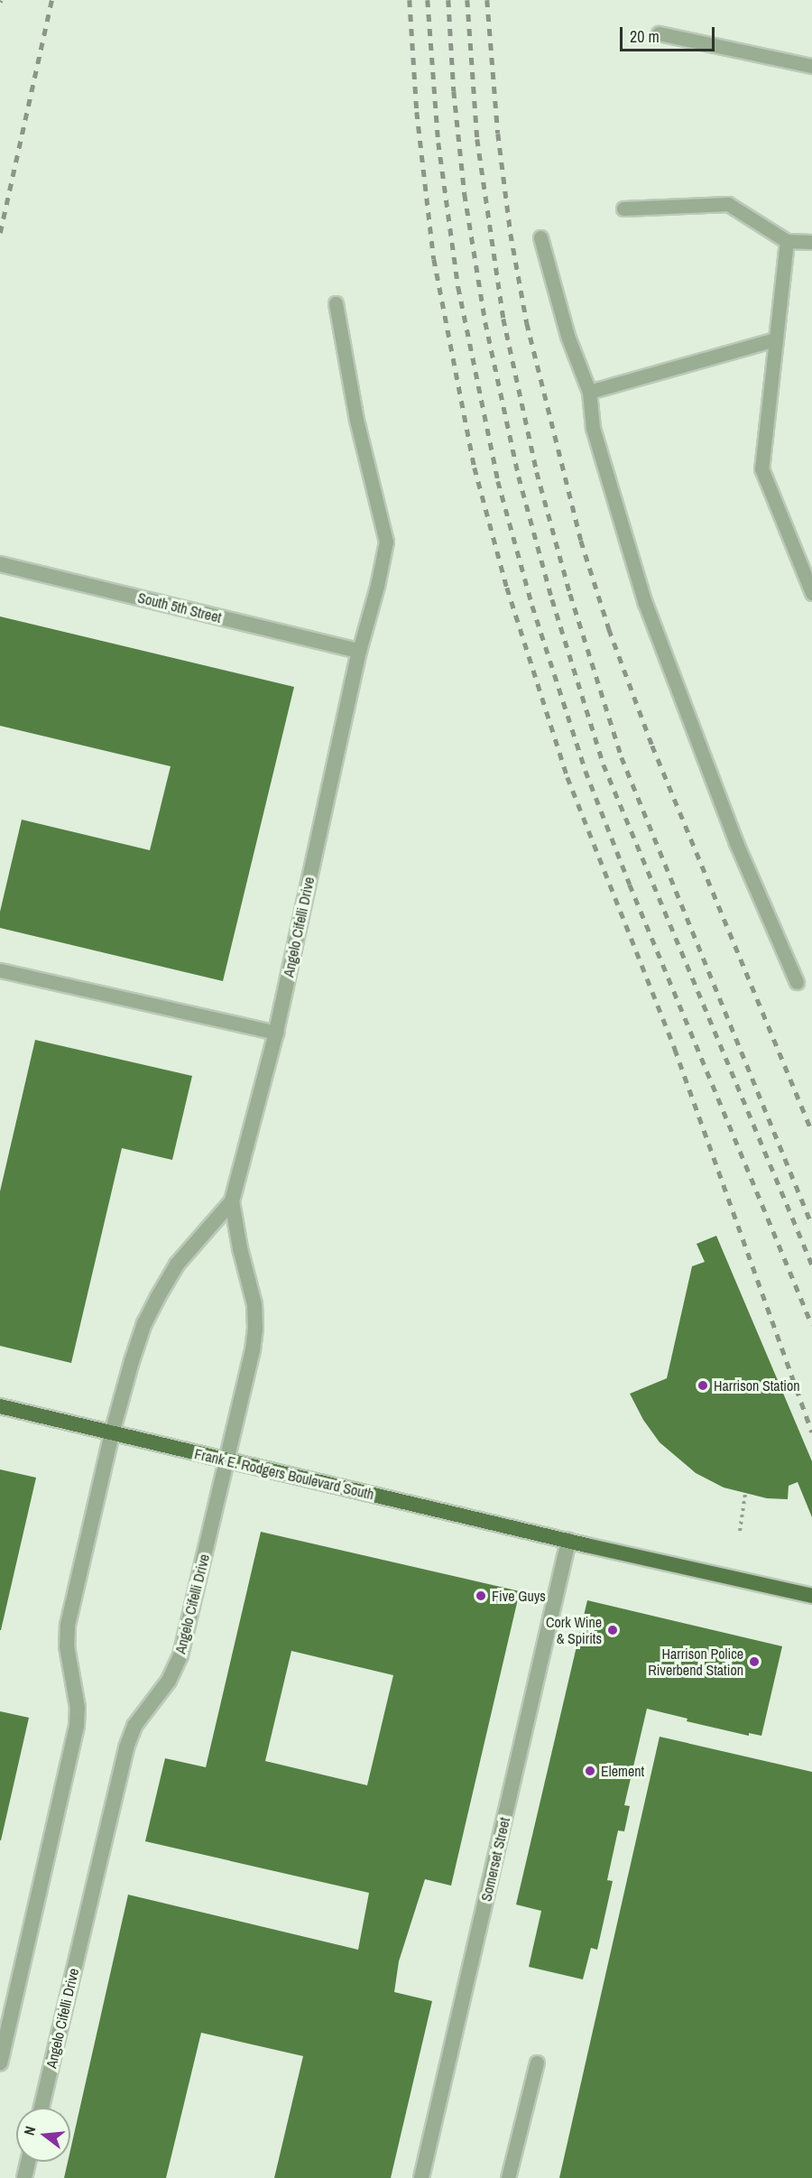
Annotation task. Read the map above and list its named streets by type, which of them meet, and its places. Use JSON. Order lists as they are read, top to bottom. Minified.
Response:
{"streets":{"main road":["Frank E. Rodgers Boulevard South"],"street":["South 5th Street","Angelo Cifelli Drive","Somerset Street"]},"crossings":[["South 5th Street","Angelo Cifelli Drive"],["Angelo Cifelli Drive","Frank E. Rodgers Boulevard South"],["Frank E. Rodgers Boulevard South","Somerset Street"]],"places":["Harrison Station","Five Guys","Cork Wine & Spirits","Harrison Police Riverbend Station","Element"],"scale_bar":"20 m","north":"left"}
